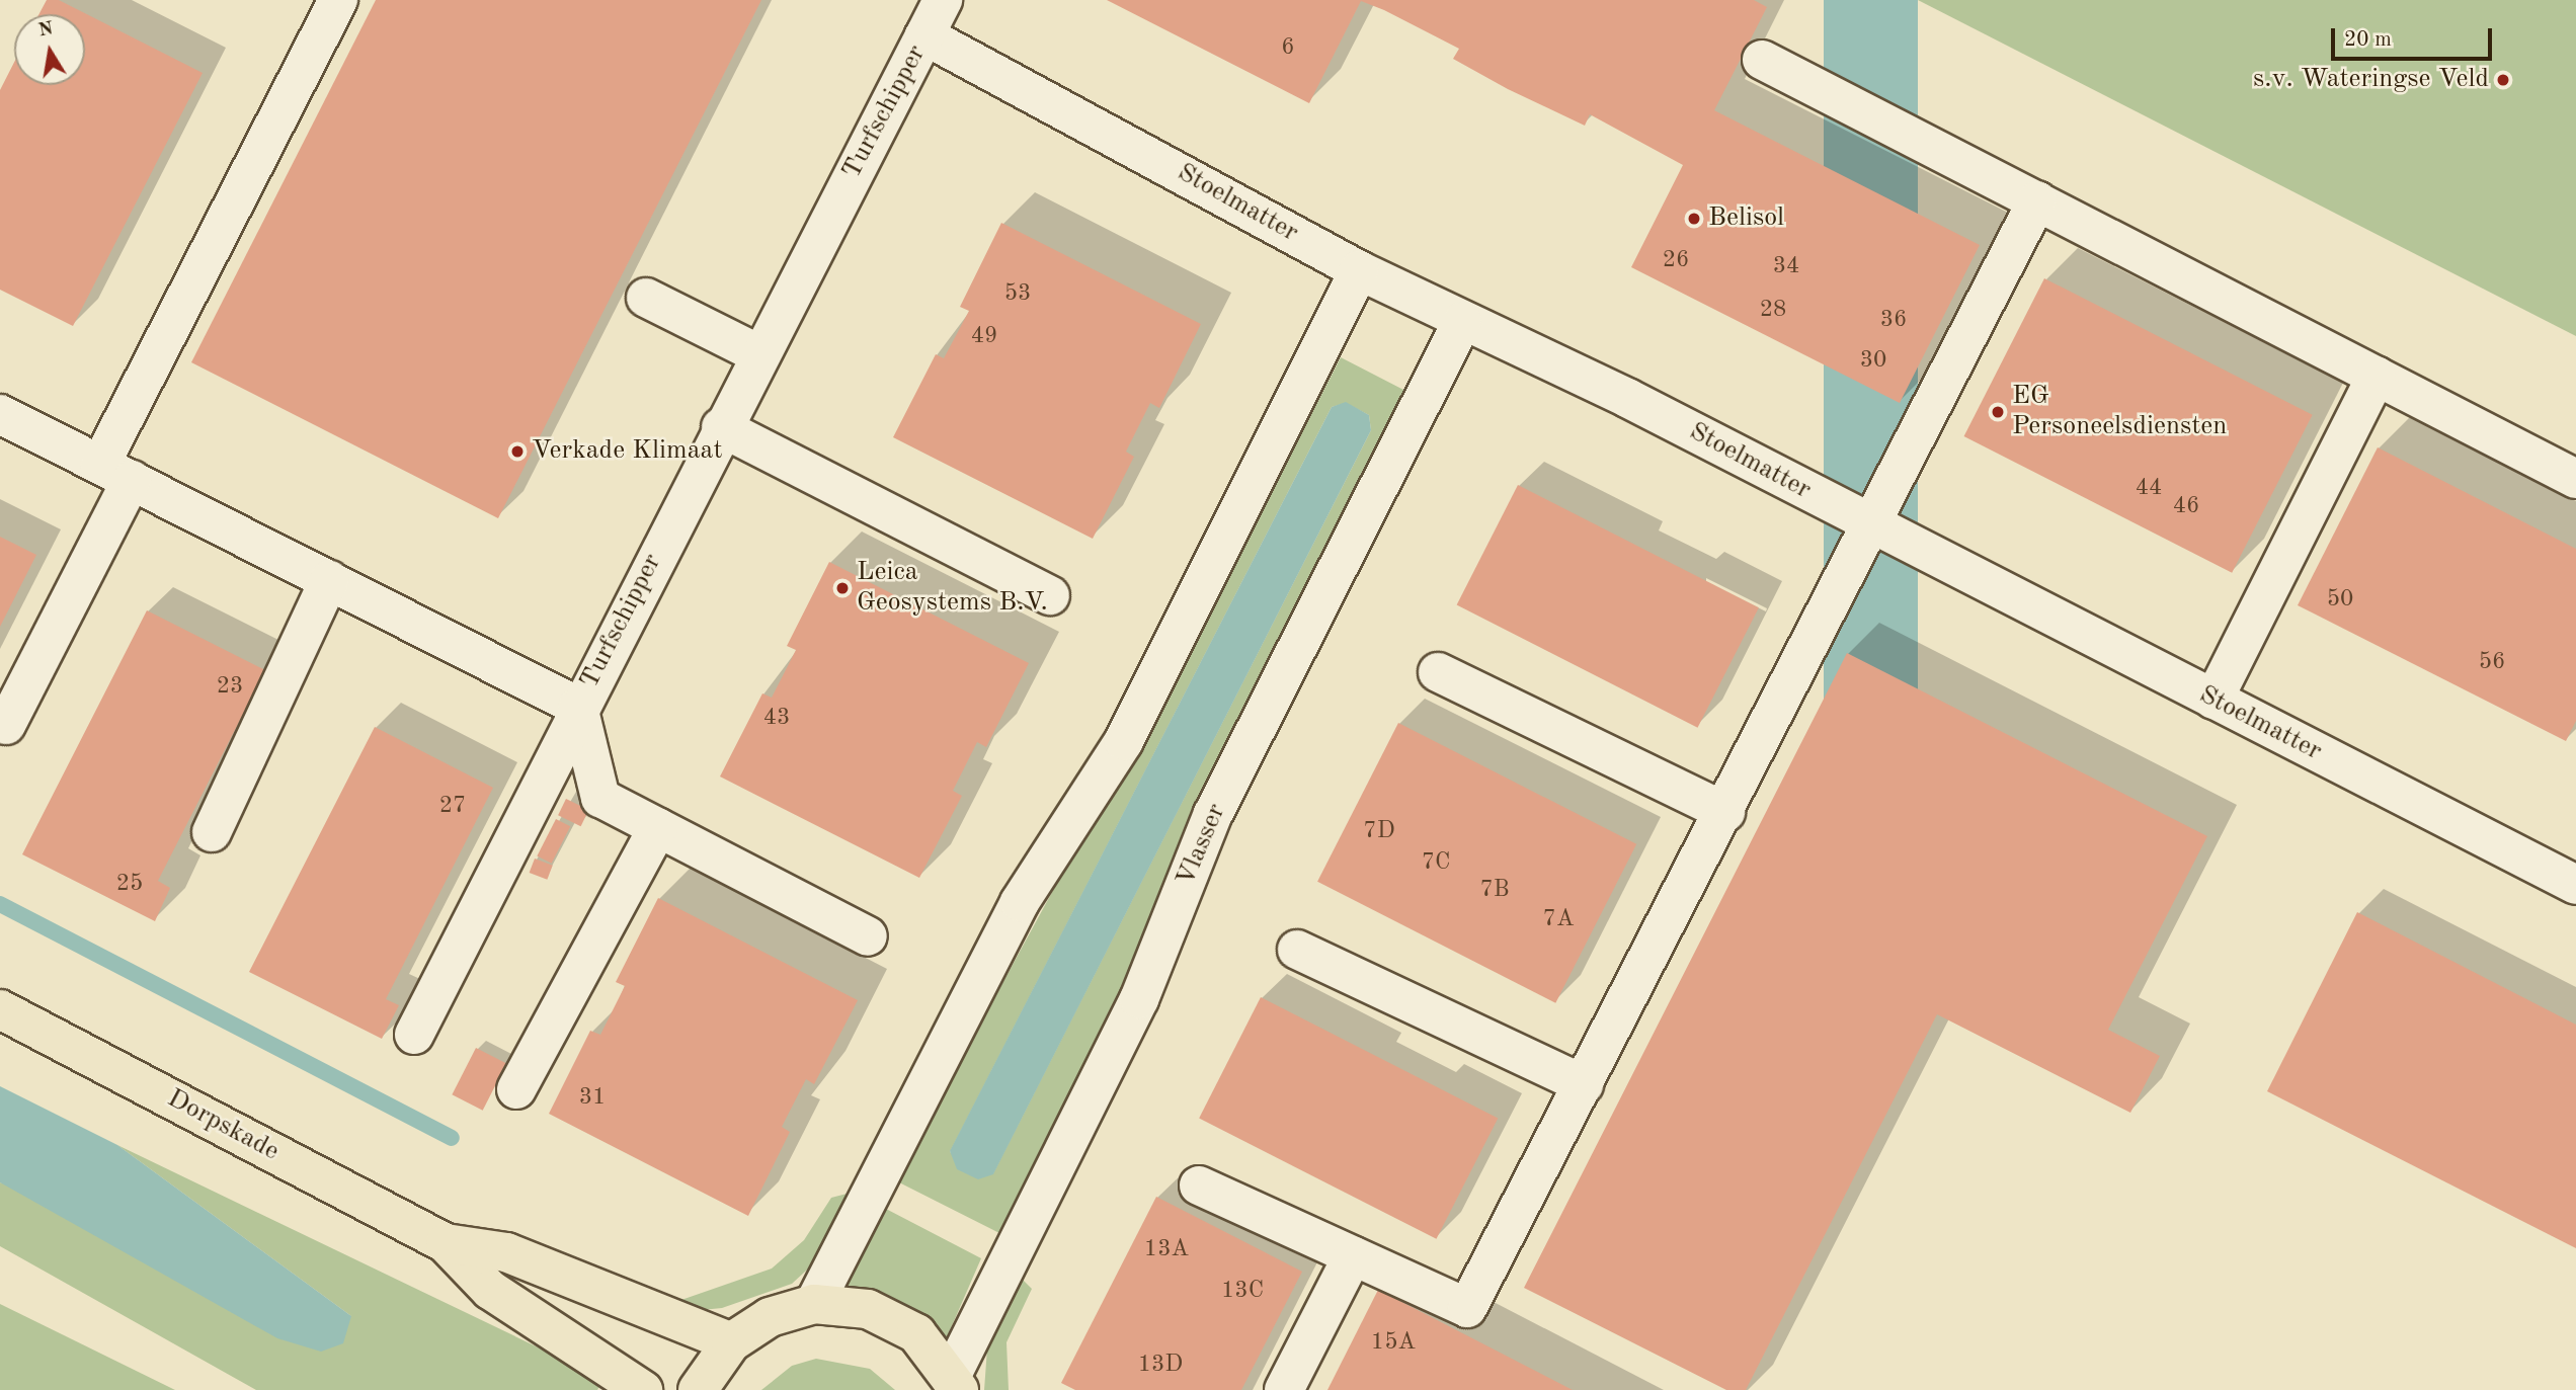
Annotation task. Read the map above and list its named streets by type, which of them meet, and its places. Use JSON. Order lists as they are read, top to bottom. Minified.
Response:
{"streets":{"main road":["Dorpskade"],"street":["Turfschipper","Stoelmatter","Vlasser"]},"crossings":[["Turfschipper","Stoelmatter"],["Stoelmatter","Vlasser"]],"places":["s.v. Wateringse Veld","Belisol","EG Personeelsdiensten","Verkade Klimaat","Leica Geosystems B.V."],"house_numbers":["6","26","34","53","28","36","49","30","44","46","50","56","23","43","27","7D","7C","25","7B","7A","31","13A","13C","15A","13D"],"scale_bar":"20 m","north":"top"}
